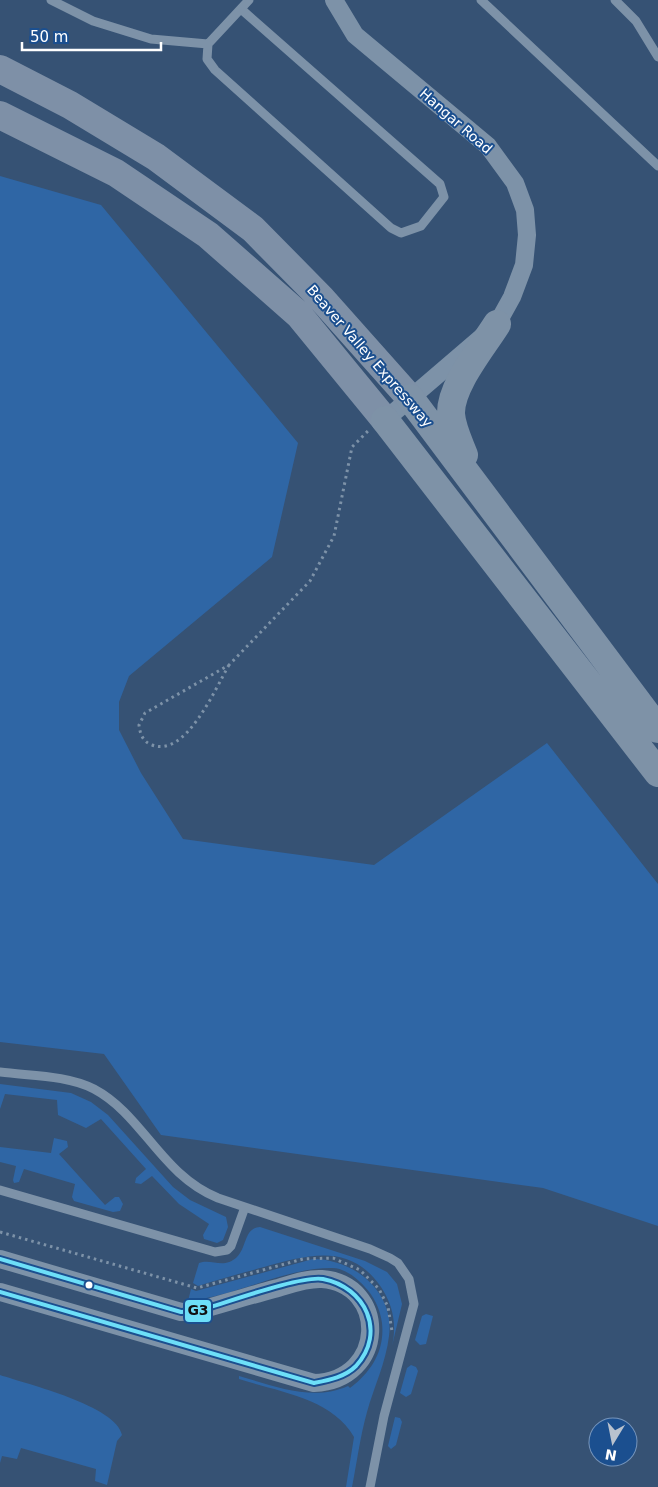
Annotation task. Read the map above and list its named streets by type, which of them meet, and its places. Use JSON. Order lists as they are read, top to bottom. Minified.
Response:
{"streets":{"highway":["Beaver Valley Expressway"],"street":["Hangar Road"]},"crossings":[["Hangar Road","Beaver Valley Expressway"]],"lines":["transit line G3"],"scale_bar":"50 m","north":"bottom"}
